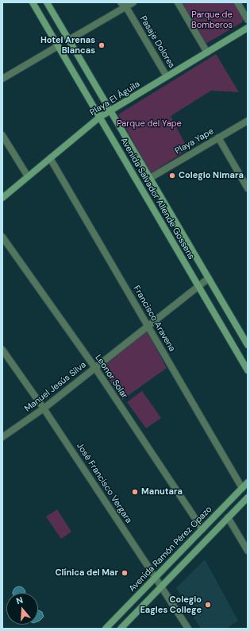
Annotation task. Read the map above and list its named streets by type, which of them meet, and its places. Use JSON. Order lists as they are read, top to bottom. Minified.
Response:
{"streets":{"main road":["Playa El Águila","Avenida Salvador Allende Gossens","Avenida Ramón Pérez Opazo"],"street":["Pasaje Dolores","Playa Yape","Francisco Aravena","Leonor Solar","Manuel Jesús Silva","José Francisco Vergara"]},"crossings":[["Pasaje Dolores","Playa El Águila"],["Playa El Águila","Avenida Salvador Allende Gossens"],["Playa El Águila","Francisco Aravena"],["Playa Yape","Avenida Salvador Allende Gossens"],["Avenida Salvador Allende Gossens","Manuel Jesús Silva"],["Francisco Aravena","Manuel Jesús Silva"],["Francisco Aravena","Avenida Ramón Pérez Opazo"],["Leonor Solar","Manuel Jesús Silva"],["Leonor Solar","Avenida Ramón Pérez Opazo"],["Manuel Jesús Silva","José Francisco Vergara"],["José Francisco Vergara","Avenida Ramón Pérez Opazo"]],"parks":["Parque de Bomberos","Parque del Yape"],"places":["Hotel Arenas Blancas","Colegio Nimara","Manutara","Clínica del Mar","Colegio Eagles College"],"north":"top"}
